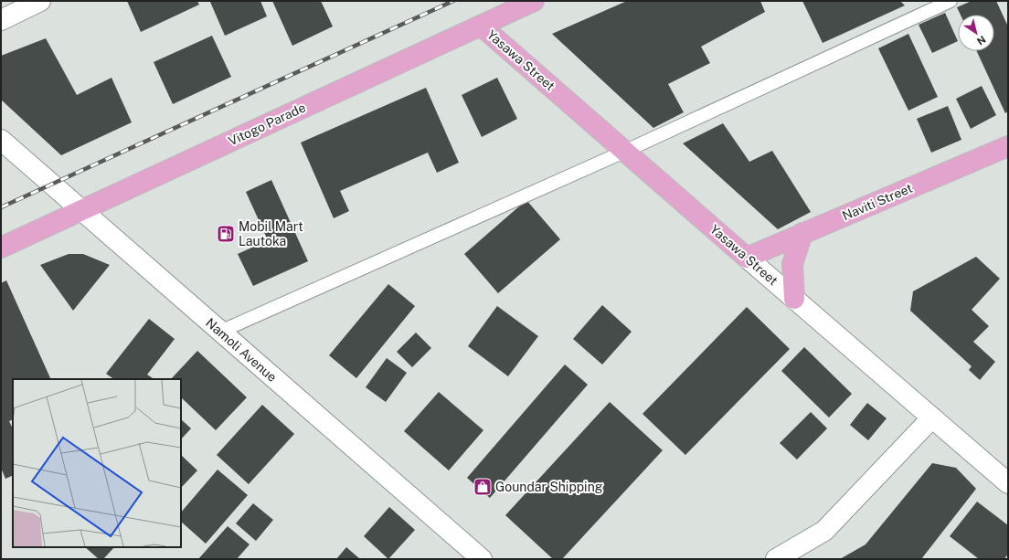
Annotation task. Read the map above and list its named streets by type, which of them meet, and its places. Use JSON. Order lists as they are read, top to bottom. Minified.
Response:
{"streets":{"main road":["Yasawa Street","Vitogo Parade","Naviti Street"],"street":["Namoli Avenue"]},"crossings":[["Yasawa Street","Vitogo Parade"],["Yasawa Street","Naviti Street"],["Vitogo Parade","Namoli Avenue"]],"places":{"fuel station":["Mobil Mart Lautoka"],"shop":["Goundar Shipping"]},"north":"bottom right"}
